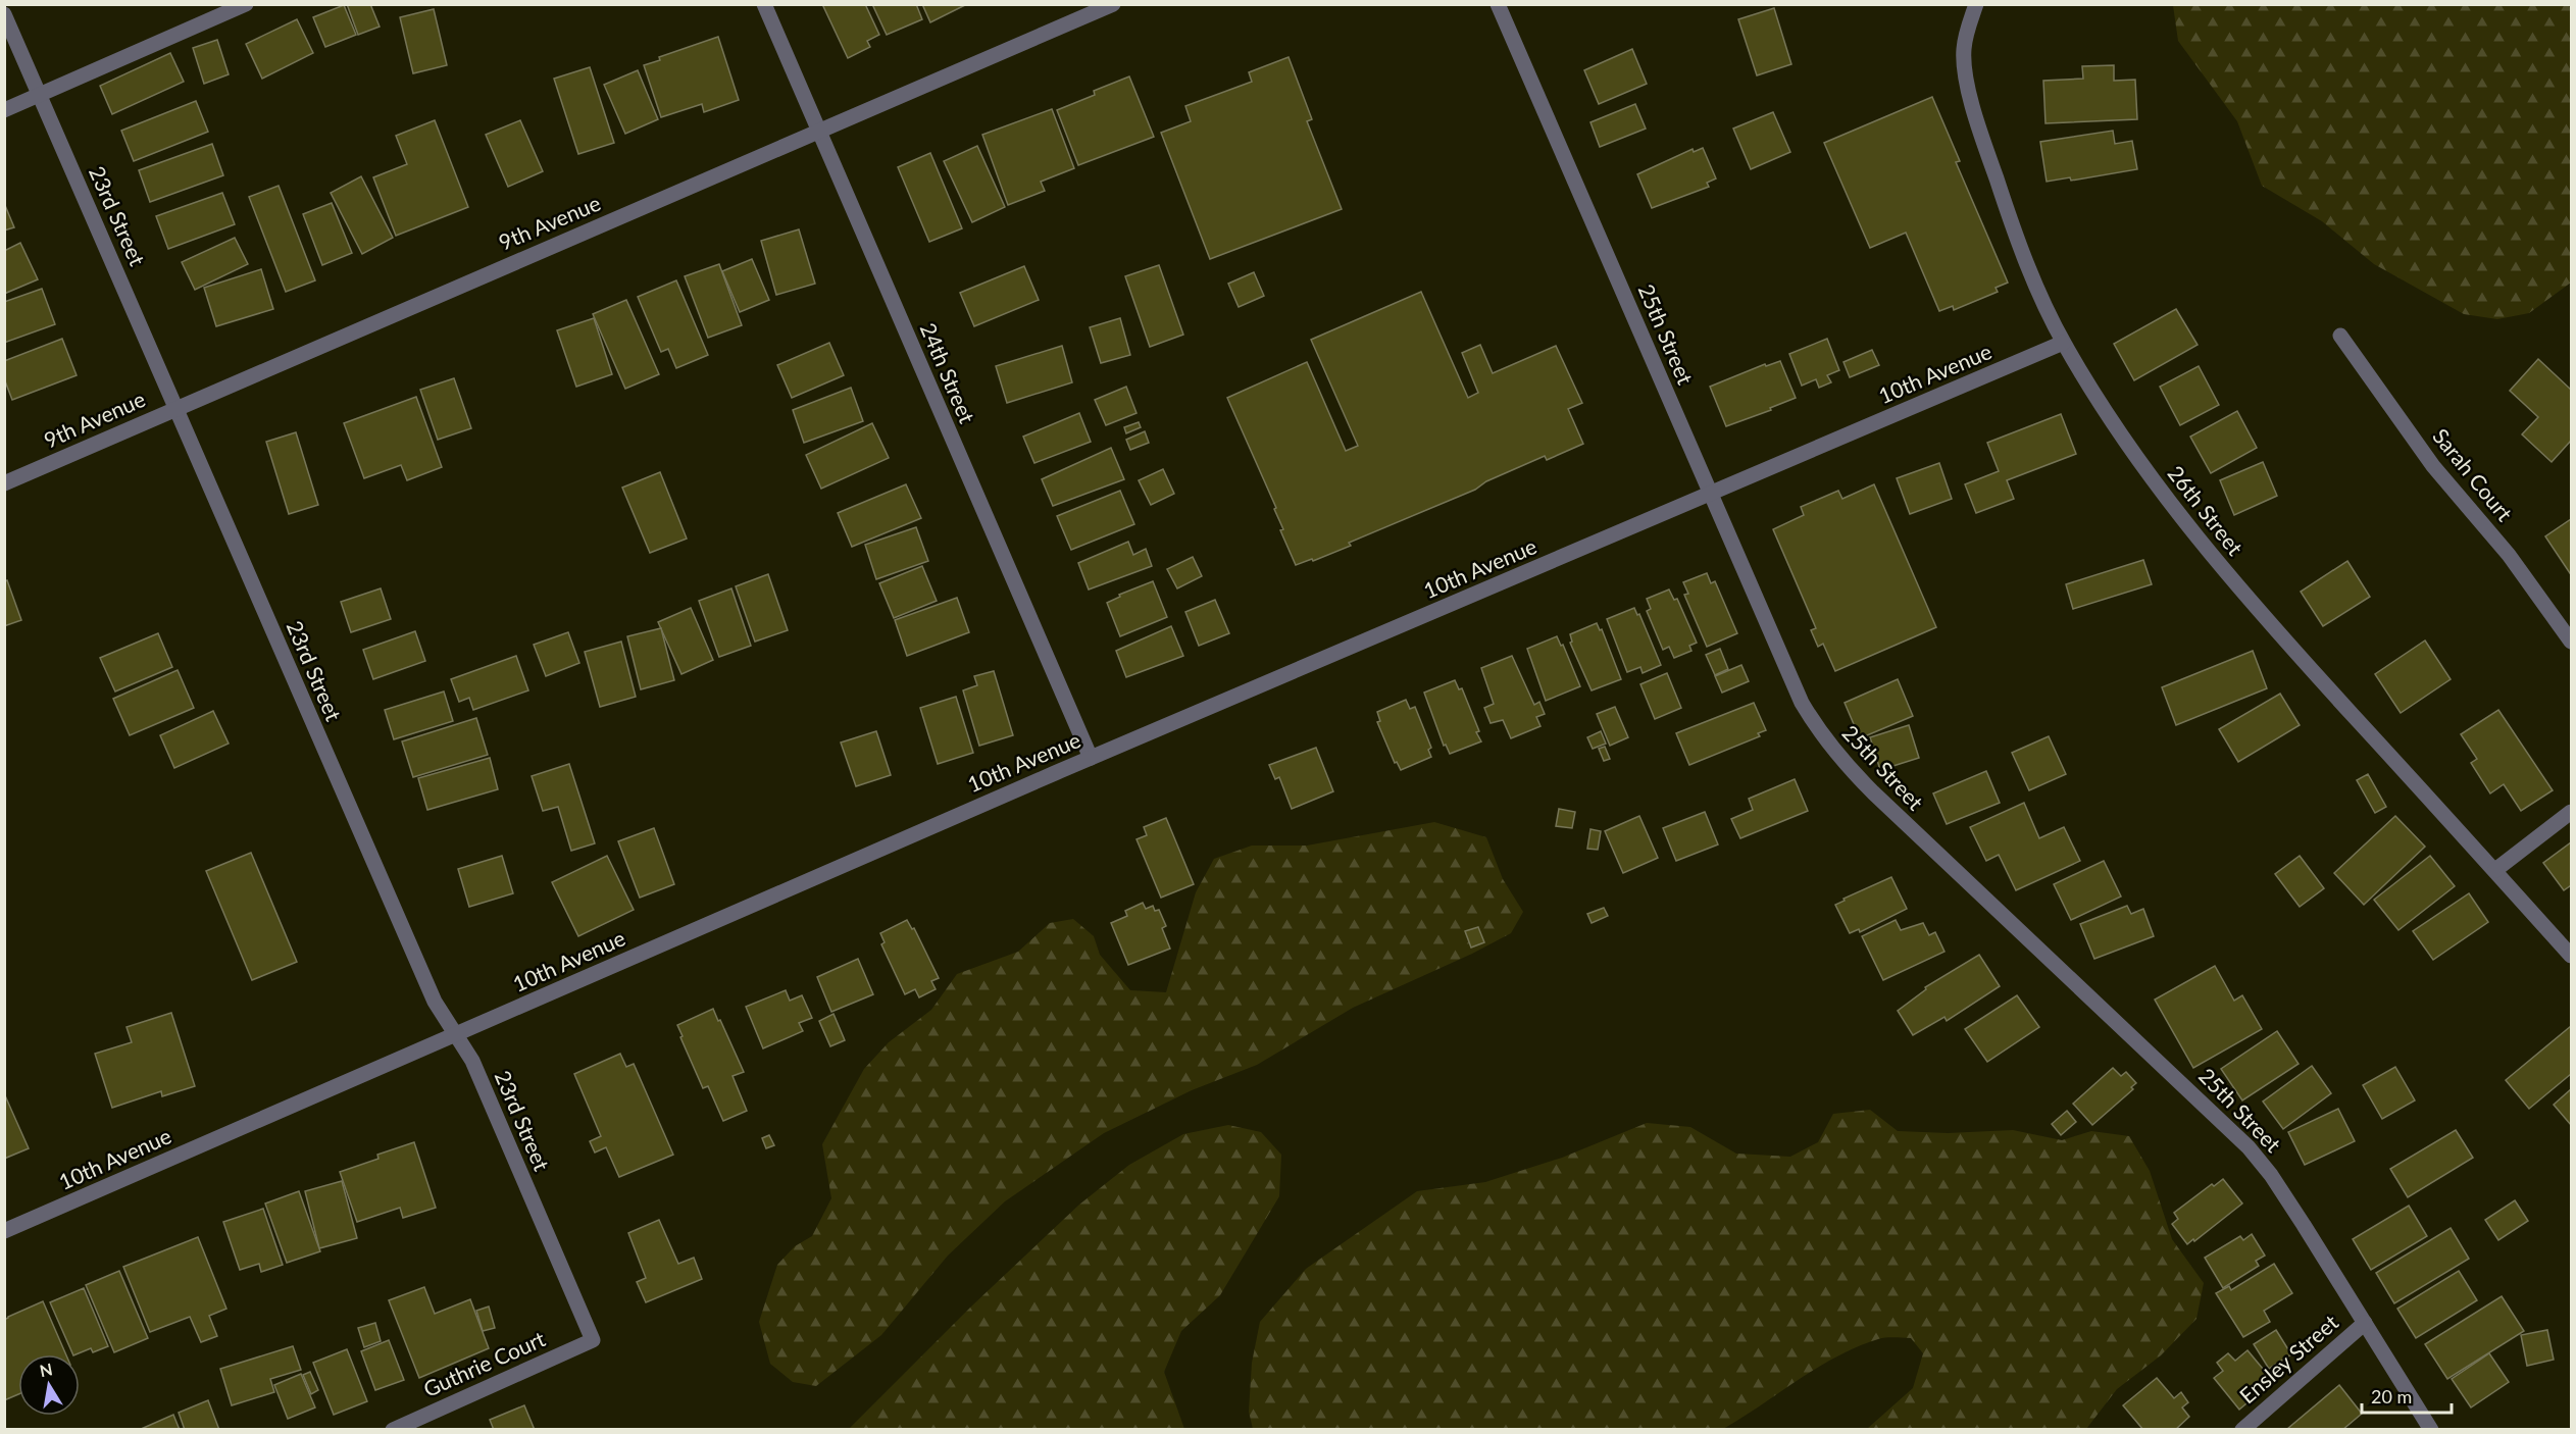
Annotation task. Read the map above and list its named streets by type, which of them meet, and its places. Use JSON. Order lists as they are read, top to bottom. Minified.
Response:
{"streets":{"street":["23rd Street","9th Avenue","25th Street","24th Street","10th Avenue","Sarah Court","26th Street","Ensley Street","Guthrie Court"]},"crossings":[["23rd Street","9th Avenue"],["23rd Street","10th Avenue"],["23rd Street","Guthrie Court"],["9th Avenue","24th Street"],["25th Street","10th Avenue"],["25th Street","Ensley Street"],["24th Street","10th Avenue"],["10th Avenue","26th Street"]],"scale_bar":"20 m","north":"top"}
